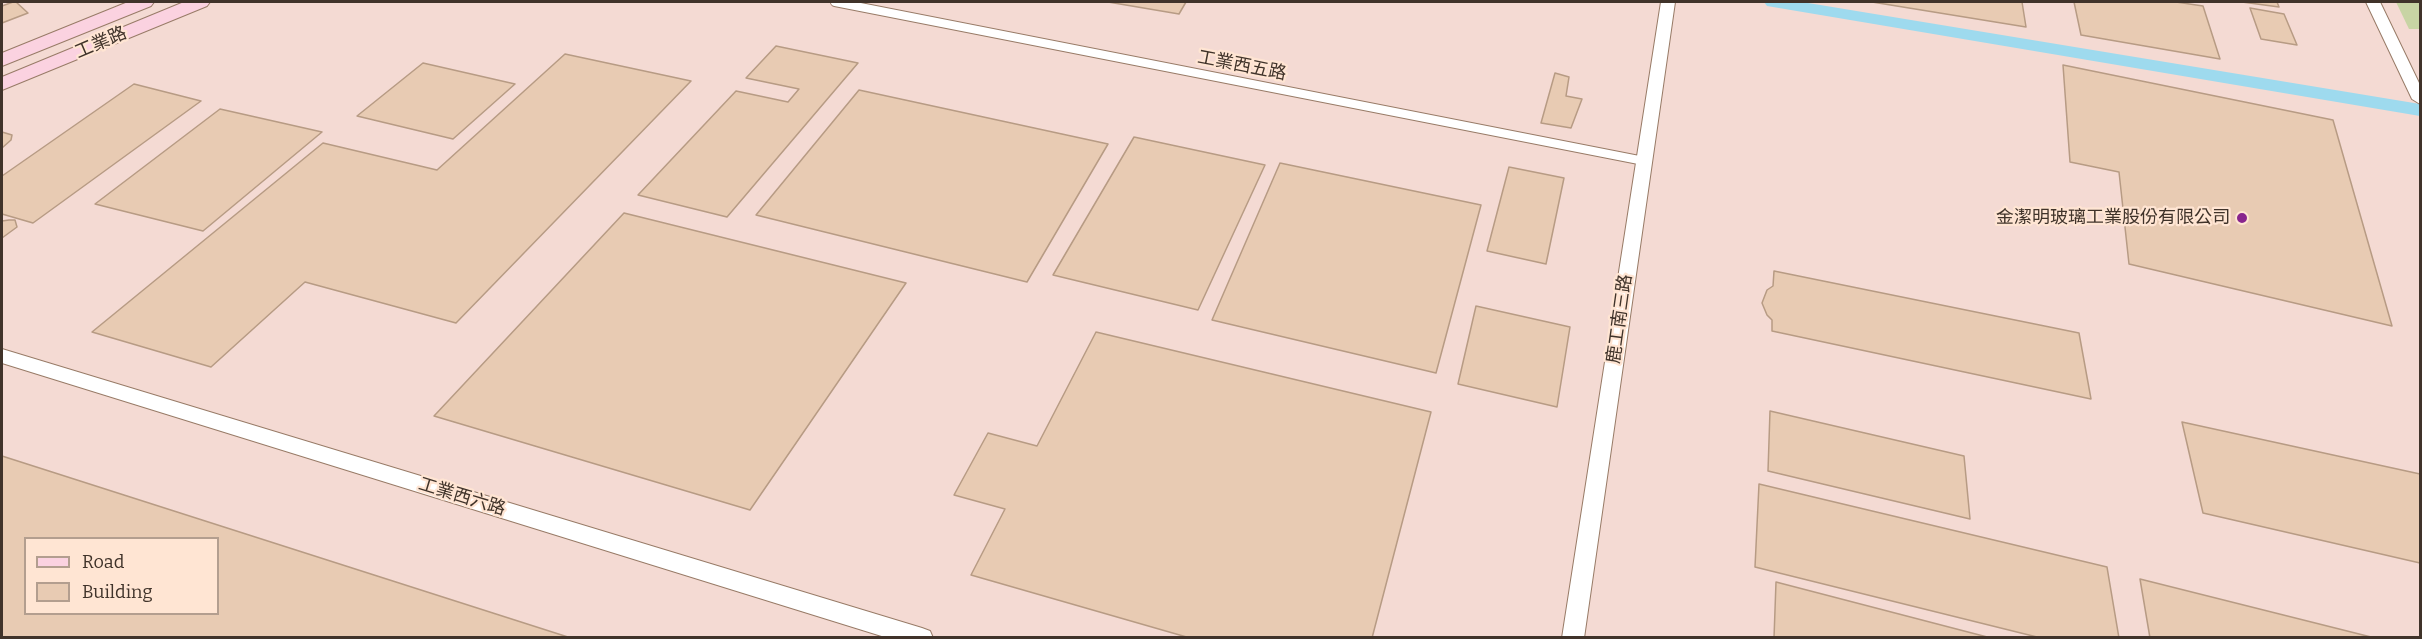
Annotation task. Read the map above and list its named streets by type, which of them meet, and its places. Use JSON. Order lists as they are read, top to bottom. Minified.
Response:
{"streets":{"street":["工業路","鹿工南三路","工業西六路"],"lane":["工業西五路"]},"crossings":[["工業西五路","鹿工南三路"]],"places":["金潔明玻璃工業股份有限公司"],"legend":["Road","Building"]}
